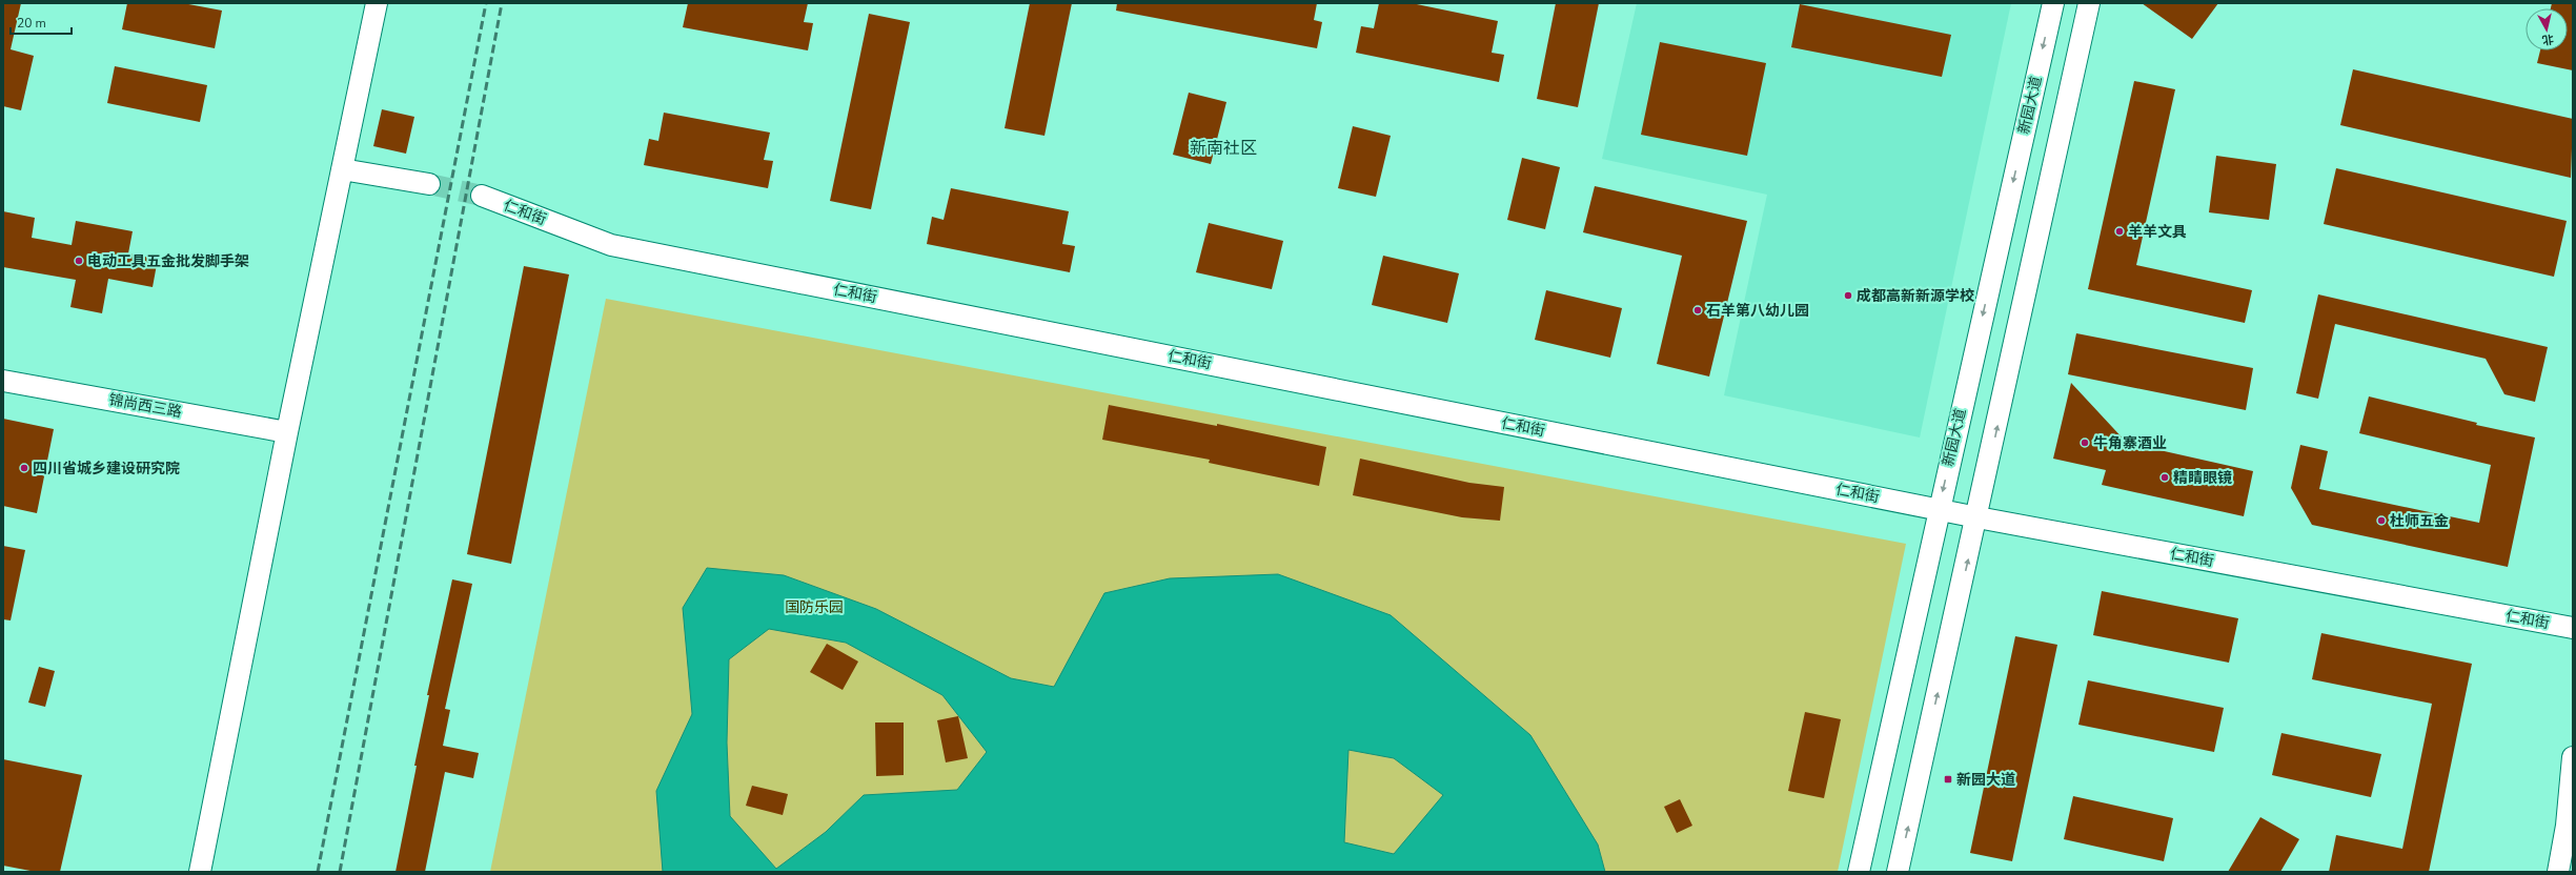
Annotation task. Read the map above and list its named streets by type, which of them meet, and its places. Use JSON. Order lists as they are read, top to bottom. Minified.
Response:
{"streets":{"street":["新园大道","仁和街","锦尚西三路"]},"crossings":[["新园大道","仁和街"]],"districts":["新南社区"],"parks":["国防乐园"],"places":{"other":["羊羊文具","电动工具五金批发脚手架","成都高新新源学校","石羊第八幼儿园","牛角寨酒业","四川省城乡建设研究院","精睛眼镜","杜师五金"],"transit":["新园大道"]},"scale_bar":"20 m","north":"bottom"}
